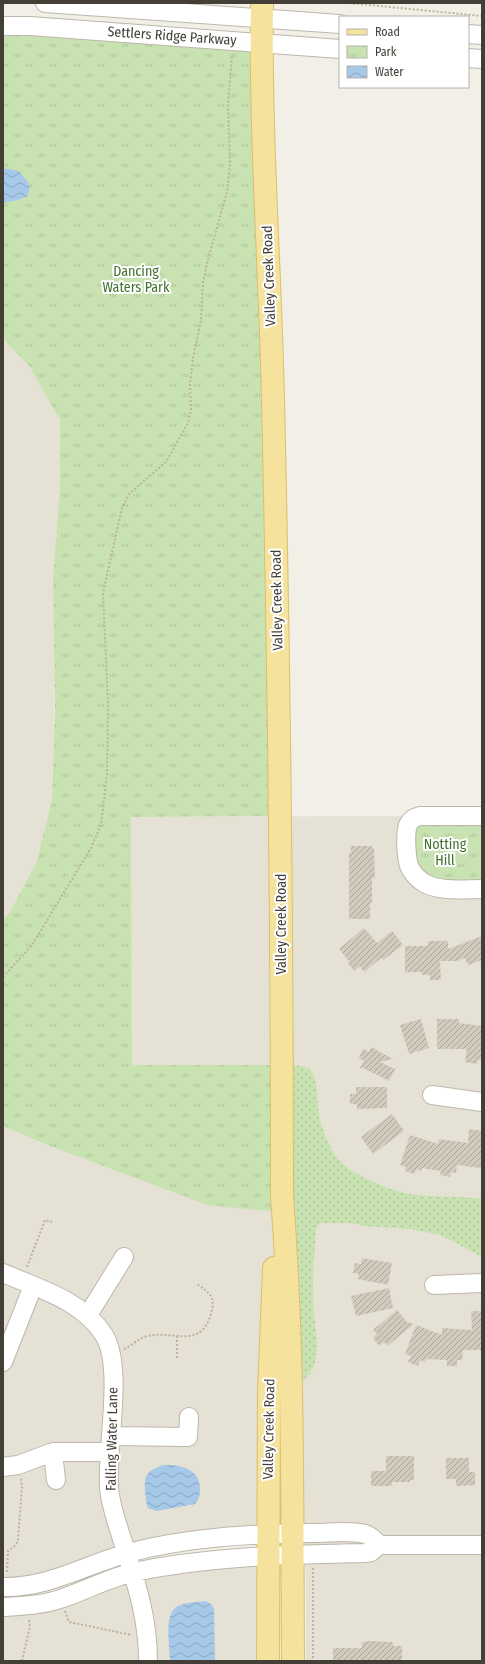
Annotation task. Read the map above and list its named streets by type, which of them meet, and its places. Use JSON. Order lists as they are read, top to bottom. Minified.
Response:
{"streets":{"main road":["Valley Creek Road"],"street":["Settlers Ridge Parkway","Falling Water Lane"]},"crossings":[["Settlers Ridge Parkway","Valley Creek Road"]],"parks":["Dancing Waters Park","Notting Hill"],"legend":["Road","Park","Water"]}
